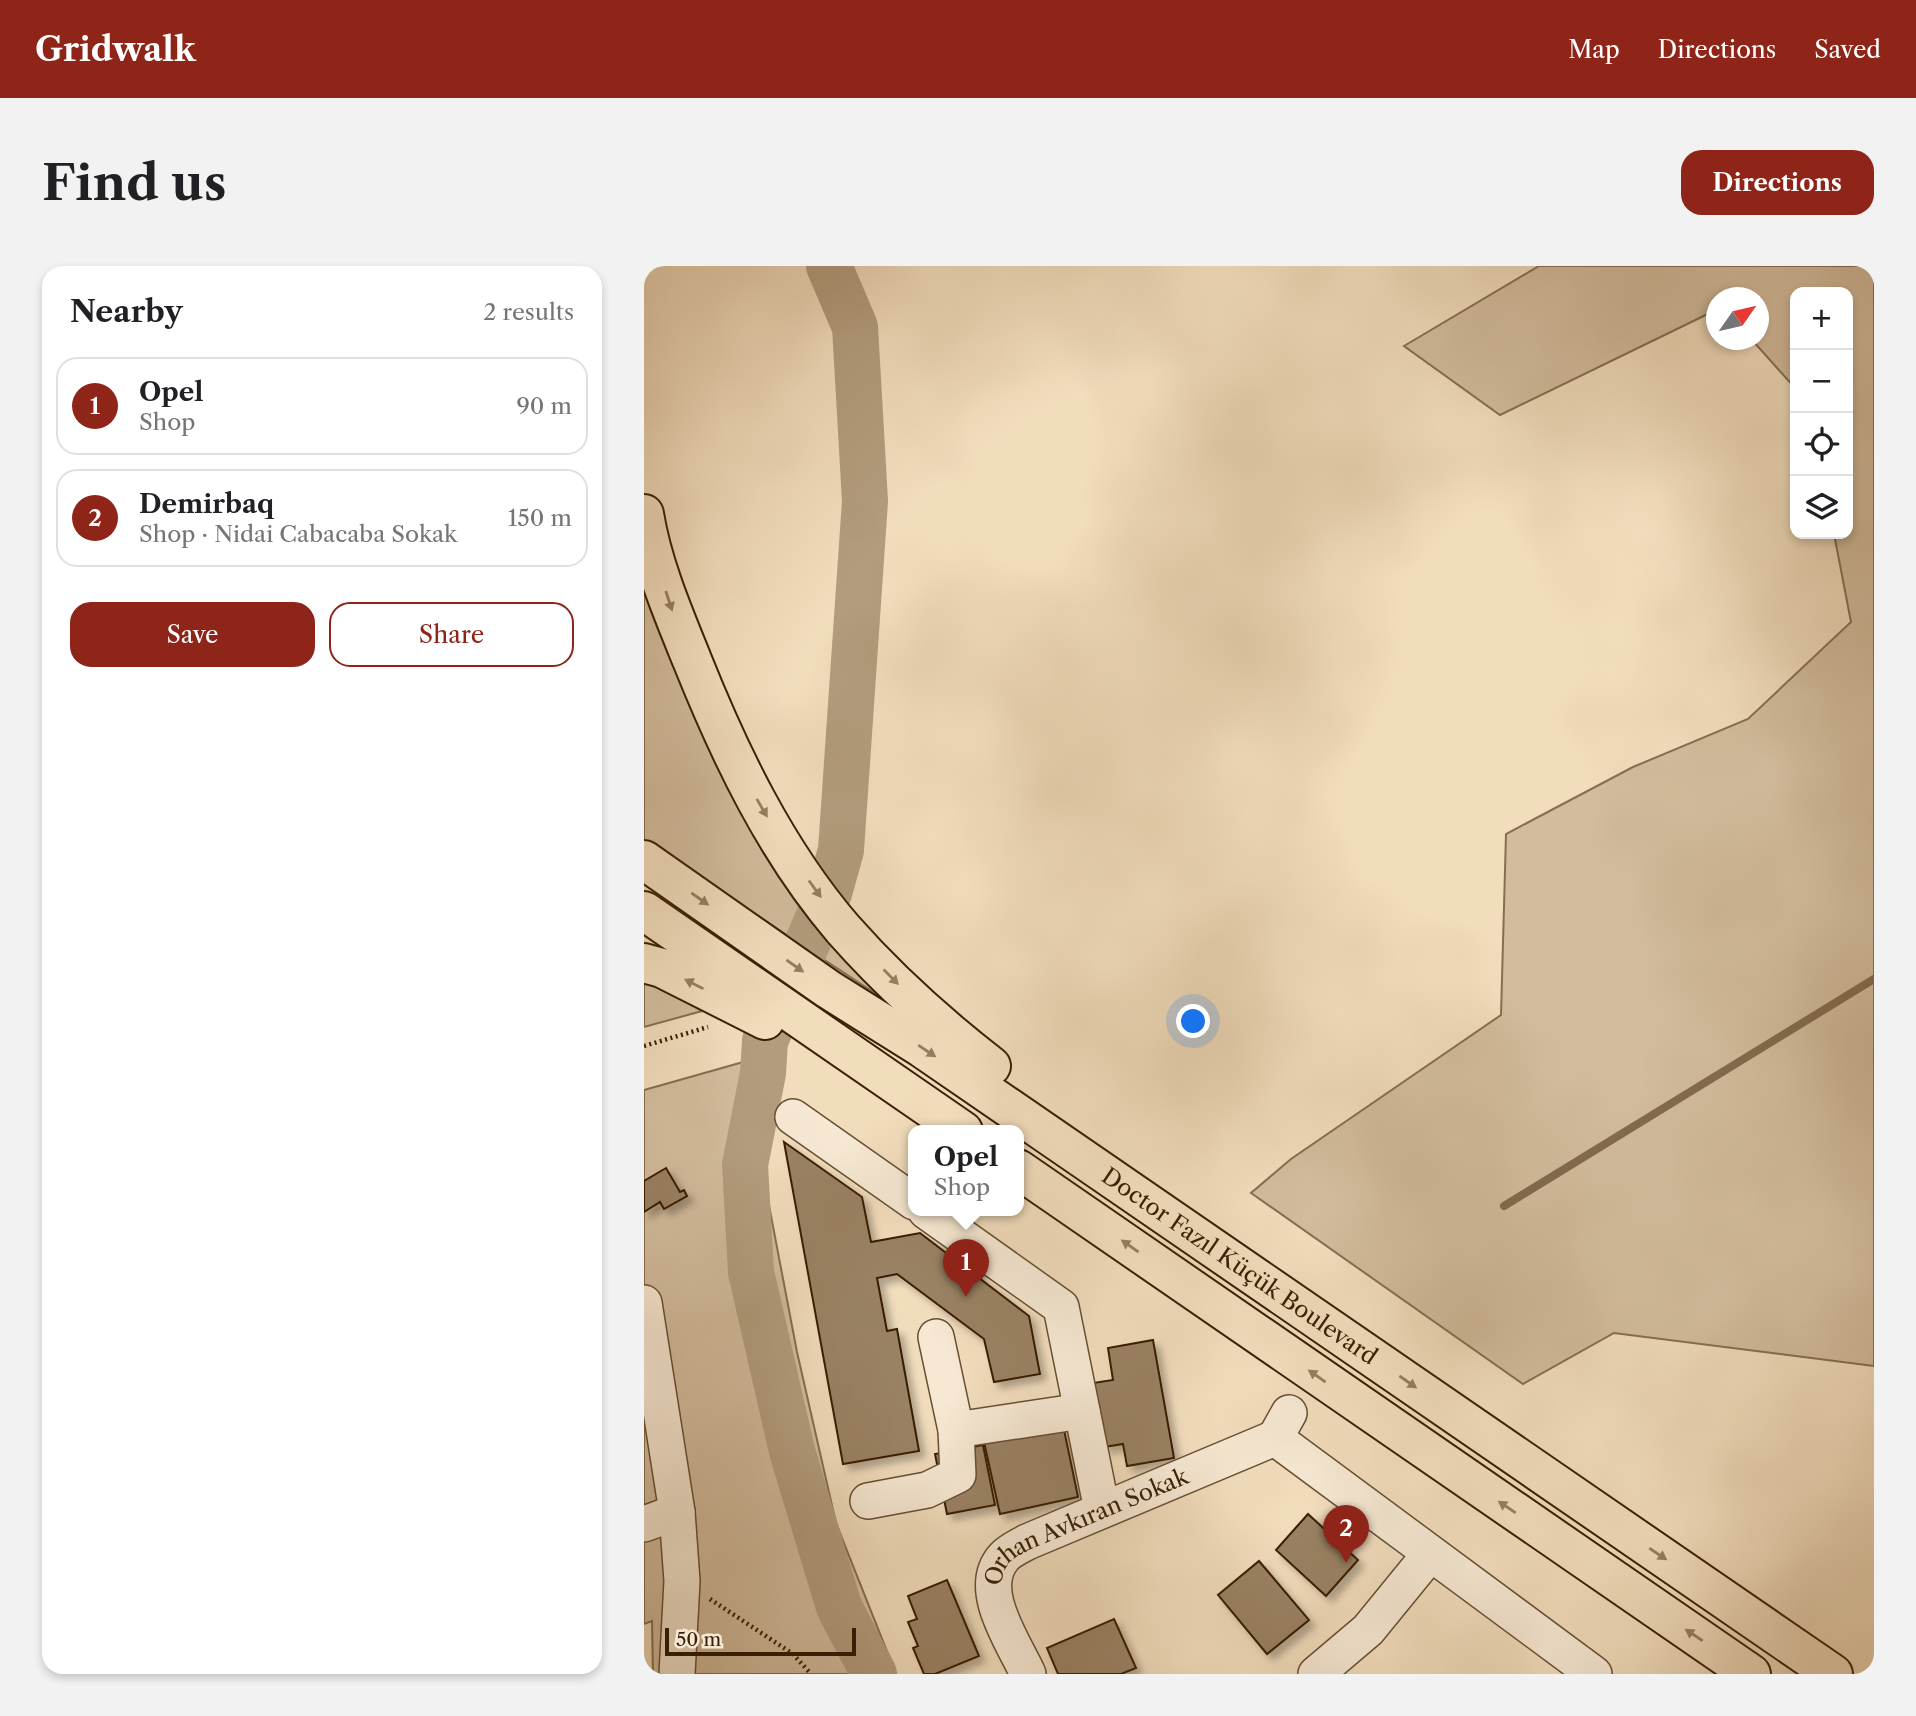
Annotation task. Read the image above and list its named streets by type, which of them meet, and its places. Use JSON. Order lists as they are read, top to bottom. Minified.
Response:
{"streets":{"highway":["Doctor Fazıl Küçük Boulevard"],"street":["Orhan Avkıran Sokak"]},"scale_bar":"50 m","north":"top right","page":{"header":"Gridwalk","nav":["Map","Directions","Saved"],"buttons":["Directions",["Save","Share"]],"title":"Find us","heading":["Nearby","2 results"],"map_buttons":["+","−"],"list":[{"mark":"1","name":"Opel","note":"Shop","value":"90 m"},{"mark":"2","name":"Demirbaq","note":"Shop · Nidai Cabacaba Sokak","value":"150 m"}],"popup":["Opel","Shop"],"pins":["1","2"],"scale":"50 m"}}
